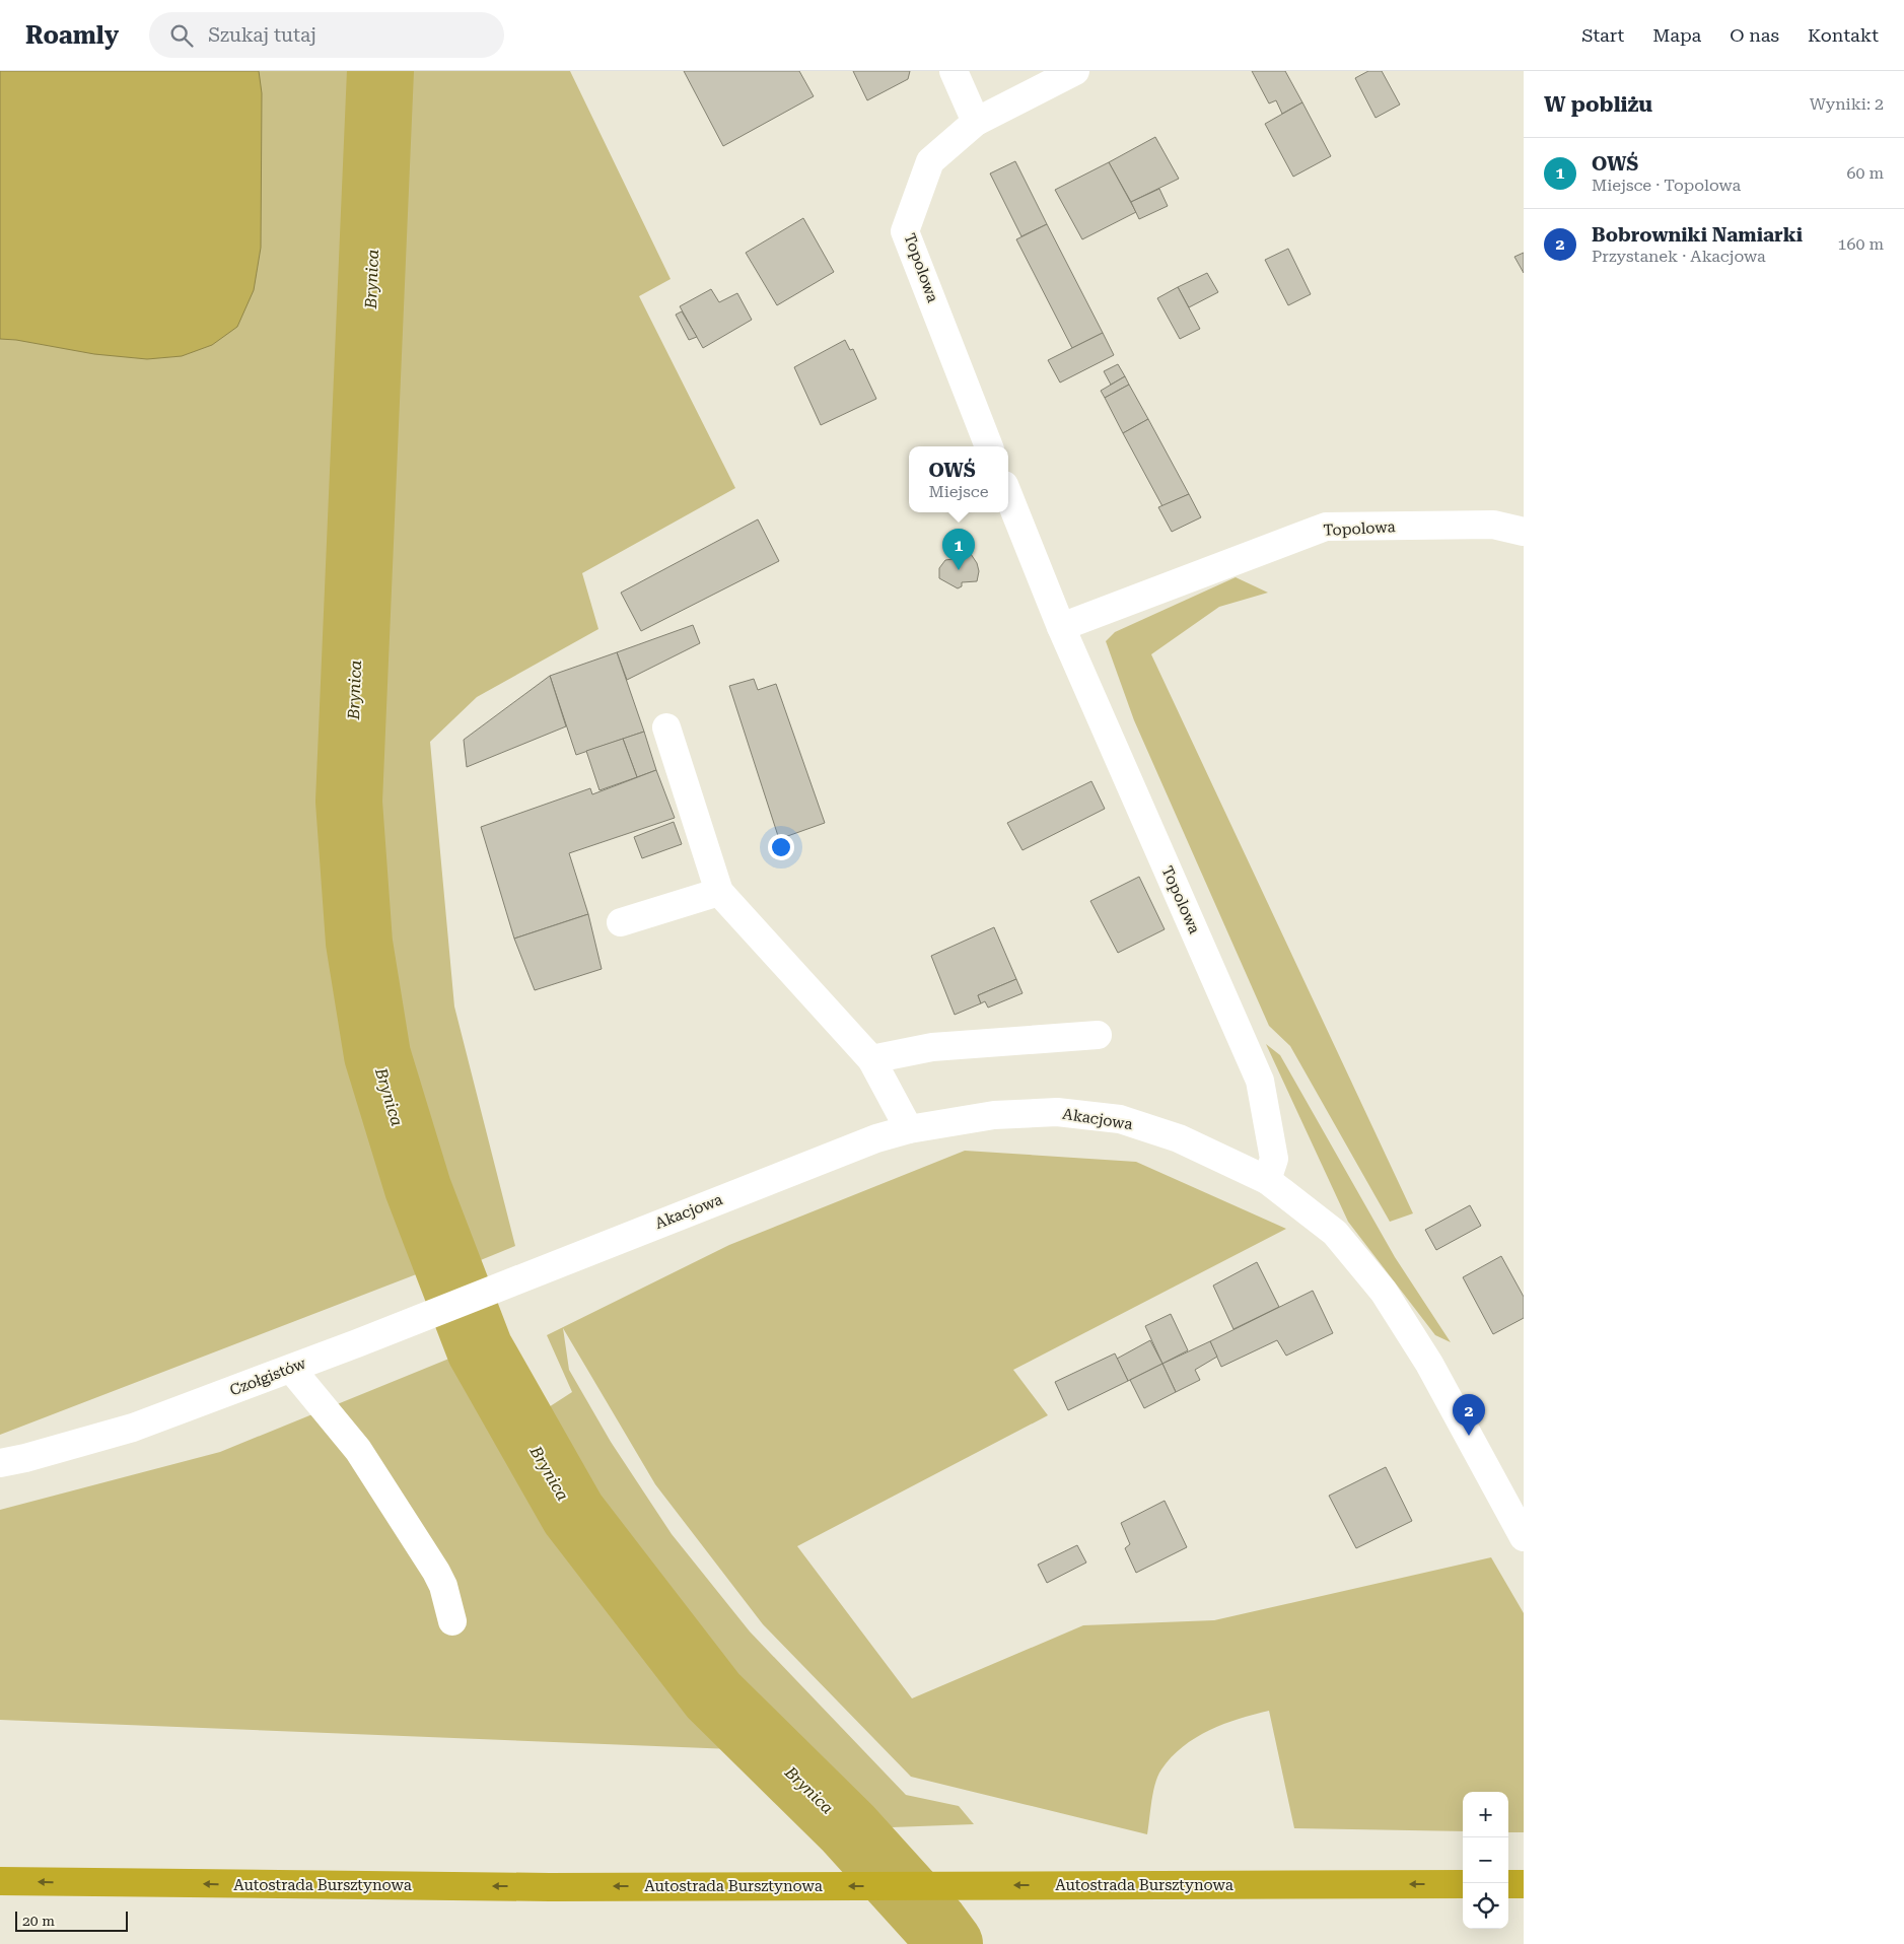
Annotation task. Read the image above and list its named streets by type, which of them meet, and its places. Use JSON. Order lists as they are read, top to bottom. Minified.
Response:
{"streets":{"highway":["Autostrada Bursztynowa"],"street":["Topolowa","Akacjowa","Czołgistów"]},"crossings":[["Topolowa","Akacjowa"],["Akacjowa","Czołgistów"]],"one_way":["Autostrada Bursztynowa"],"water":["Brynica"],"scale_bar":"20 m","page":{"header":"Roamly","search":"Szukaj tutaj","nav":["Start","Mapa","O nas","Kontakt"],"heading":["W pobliżu","Wyniki: 2"],"list":[{"mark":"1","name":"OWŚ","note":"Miejsce · Topolowa","value":"60 m"},{"mark":"2","name":"Bobrowniki Namiarki","note":"Przystanek · Akacjowa","value":"160 m"}],"popup":["OWŚ","Miejsce"],"pins":["1","2"],"map_buttons":["+","−"],"scale":"20 m"}}
